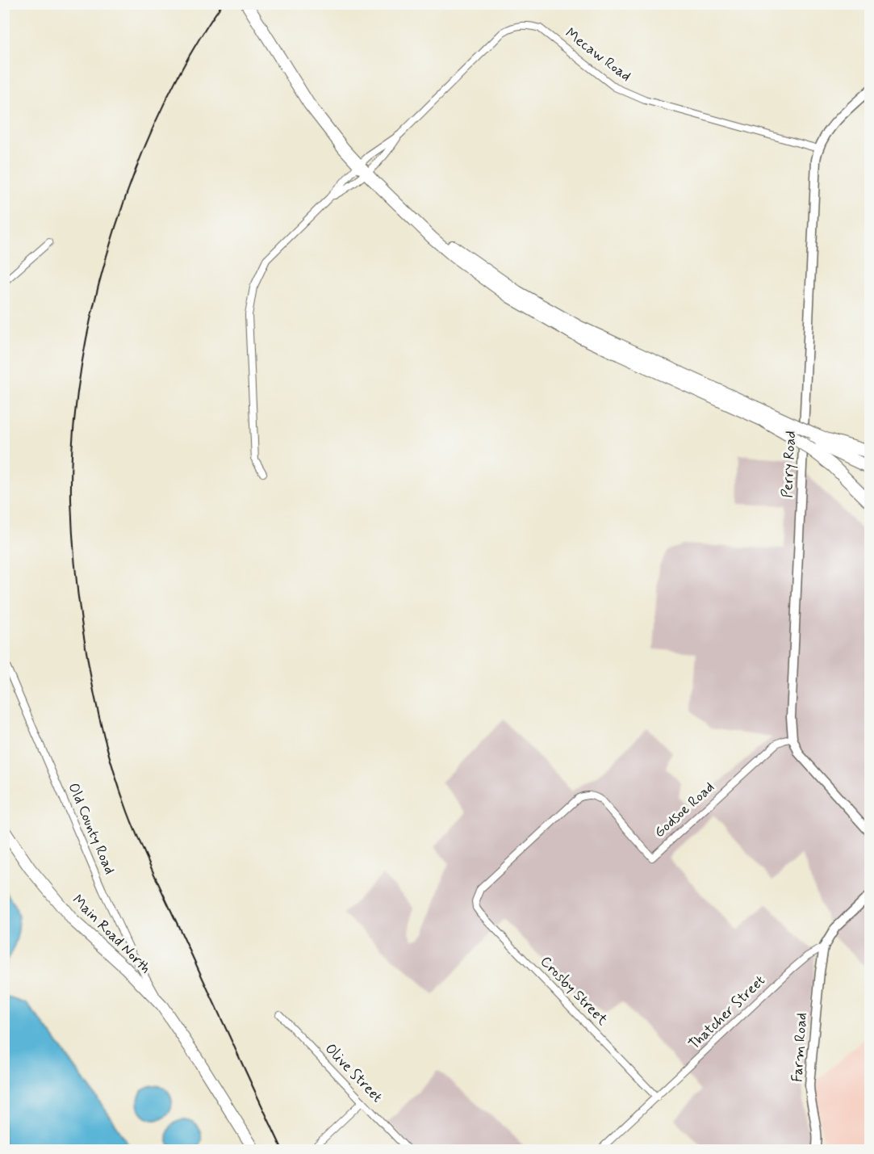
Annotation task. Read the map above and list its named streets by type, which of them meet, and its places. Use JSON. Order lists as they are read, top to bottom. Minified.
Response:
{"streets":{"main road":["Main Road North"],"street":["Mecaw Road","Perry Road","Godsoe Road","Old County Road","Crosby Street","Thatcher Street","Farm Road","Olive Street"]},"crossings":[["Mecaw Road","Perry Road"],["Perry Road","Godsoe Road"],["Godsoe Road","Crosby Street"],["Old County Road","Main Road North"],["Crosby Street","Thatcher Street"],["Thatcher Street","Farm Road"]]}
